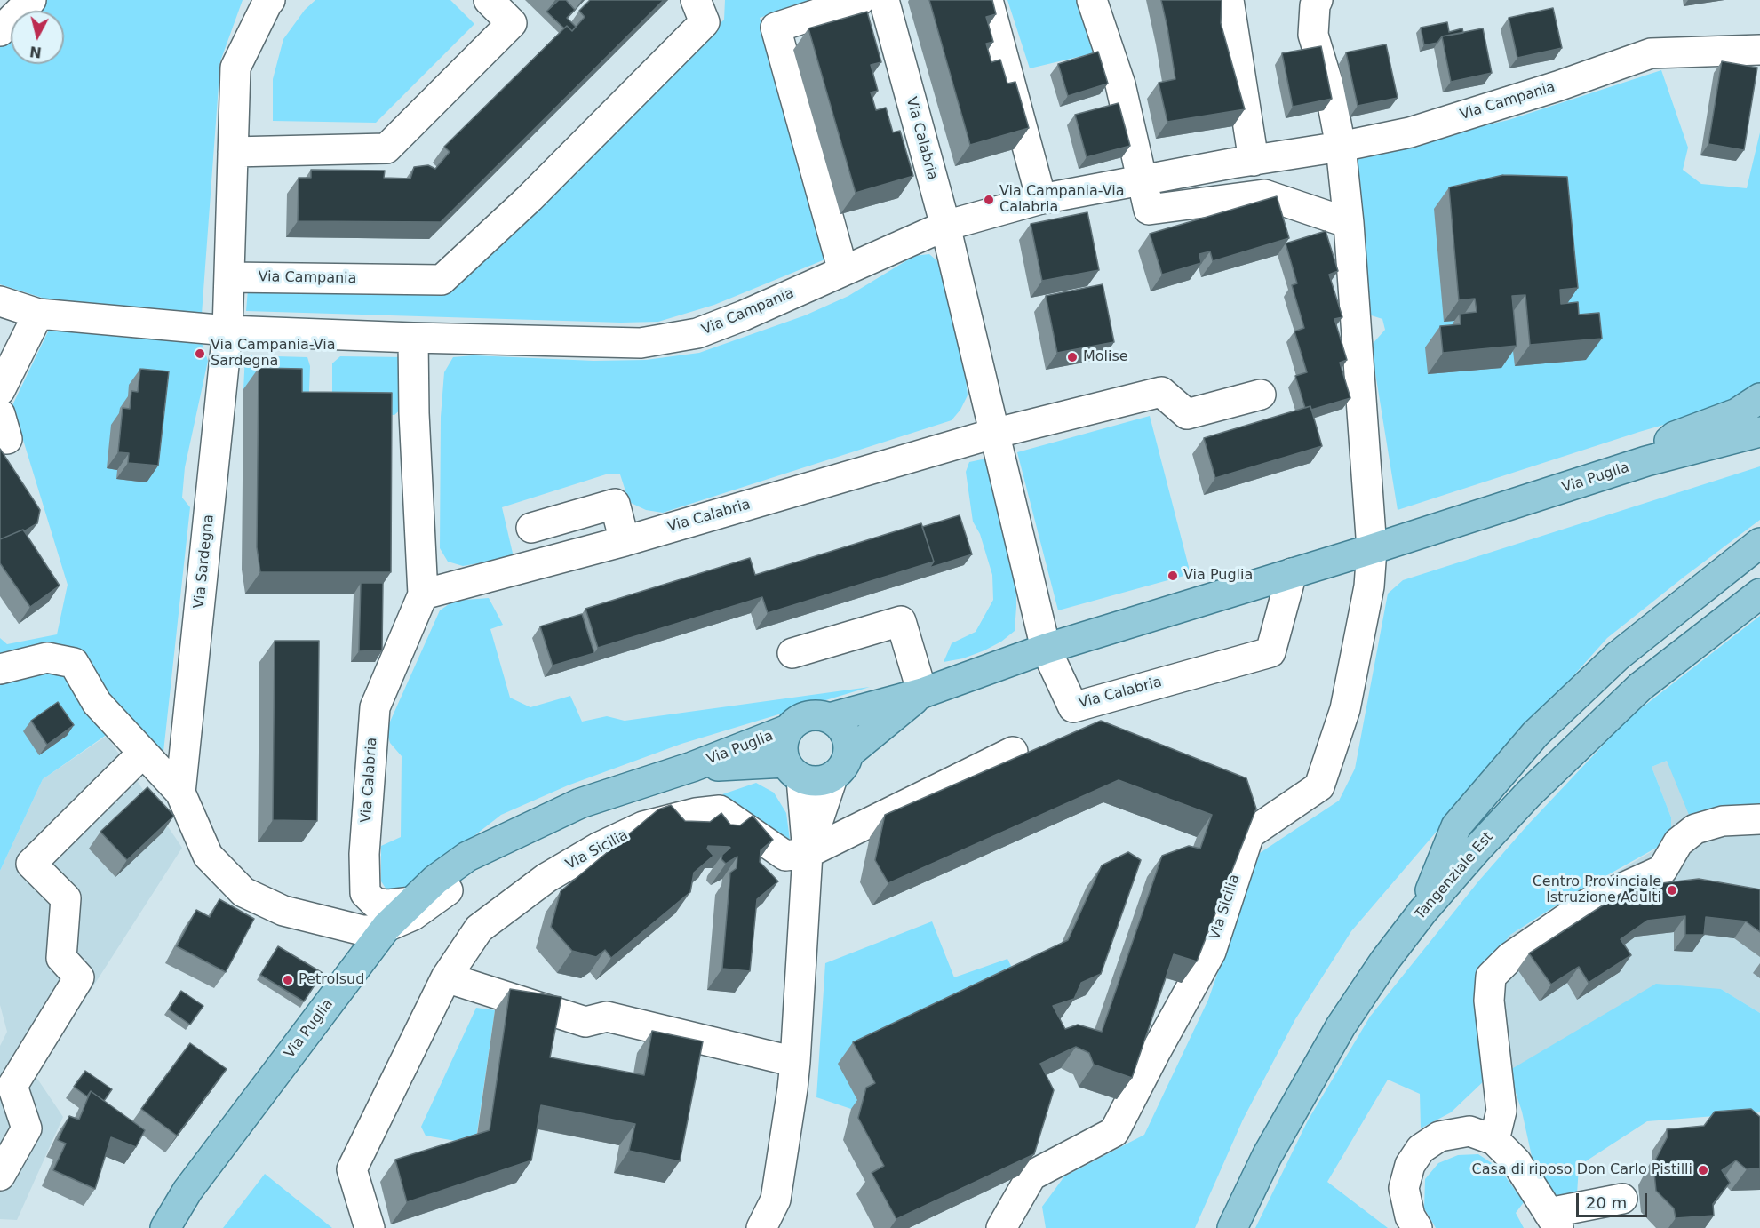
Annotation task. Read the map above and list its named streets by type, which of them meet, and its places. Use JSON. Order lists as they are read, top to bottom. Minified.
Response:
{"streets":{"main road":["Via Puglia","Tangenziale Est"],"street":["Via Campania","Via Calabria","Via Sardegna","Via Sicilia"]},"crossings":[["Via Campania","Via Calabria"],["Via Campania","Via Sardegna"],["Via Calabria","Via Puglia"],["Via Calabria","Via Sardegna"],["Via Puglia","Via Sardegna"],["Via Puglia","Via Sicilia"]],"places":["Via Campania-Via Calabria","Via Campania-Via Sardegna","Molise","Via Puglia","Centro Provinciale Istruzione Adulti","Petrolsud","Casa di riposo Don Carlo Pistilli"],"scale_bar":"20 m","north":"bottom"}
